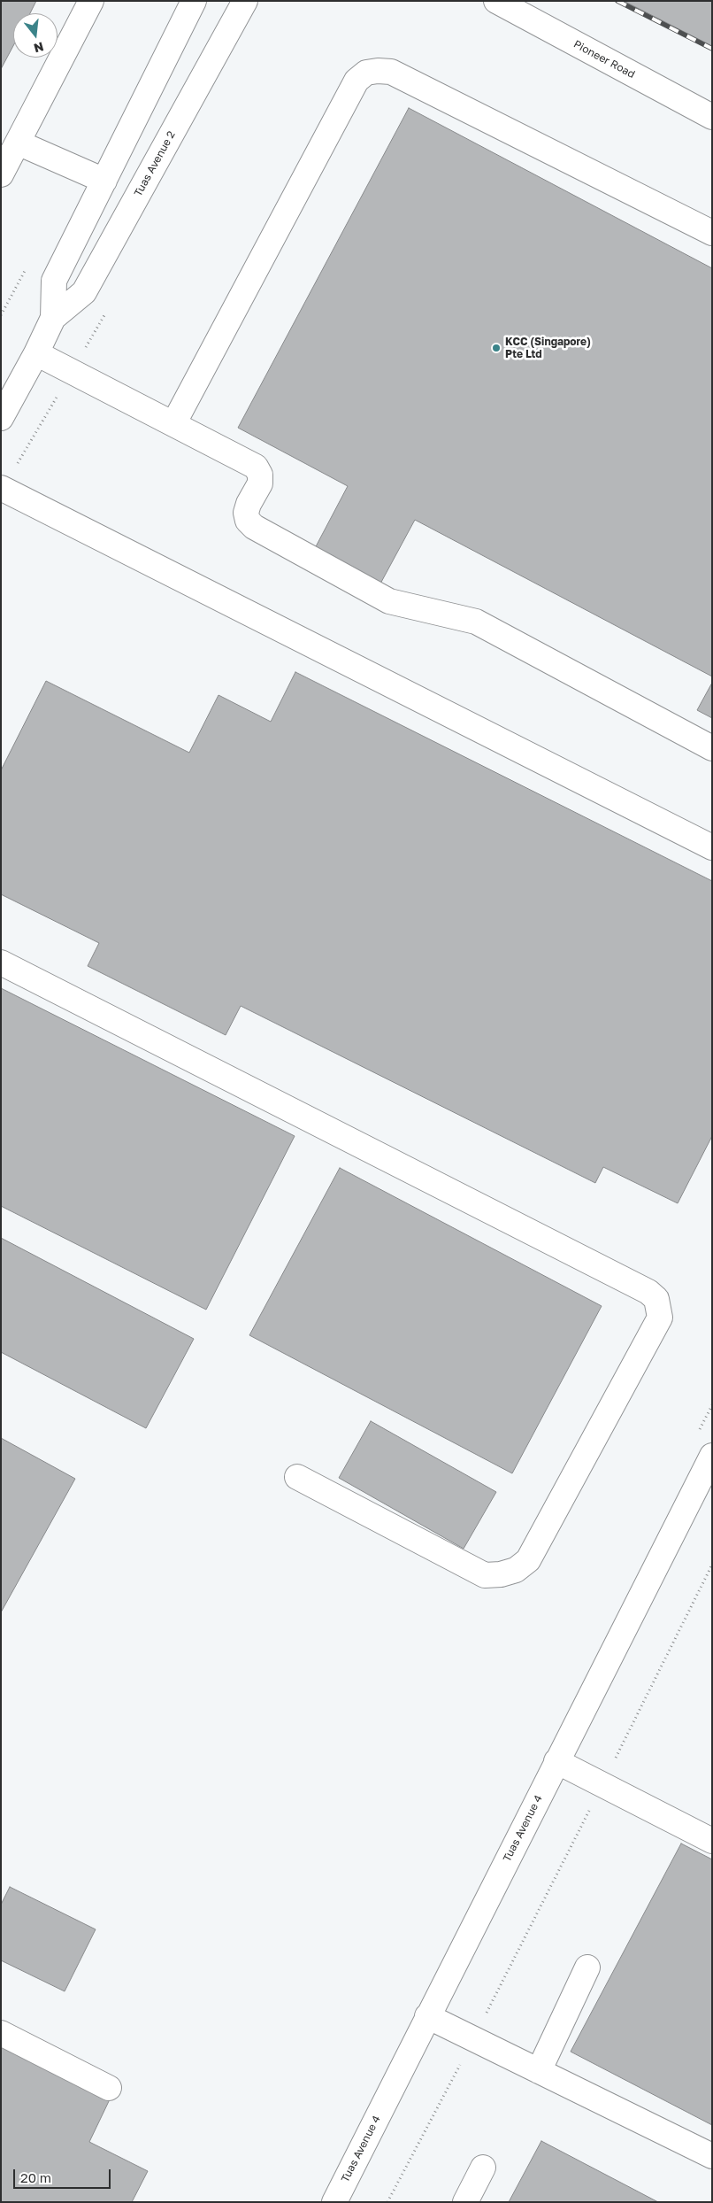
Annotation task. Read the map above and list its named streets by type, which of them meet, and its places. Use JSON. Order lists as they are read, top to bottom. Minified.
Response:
{"streets":{"street":["Pioneer Road","Tuas Avenue 2","Tuas Avenue 4"]},"places":["KCC (Singapore) Pte Ltd"],"scale_bar":"20 m","north":"bottom"}
